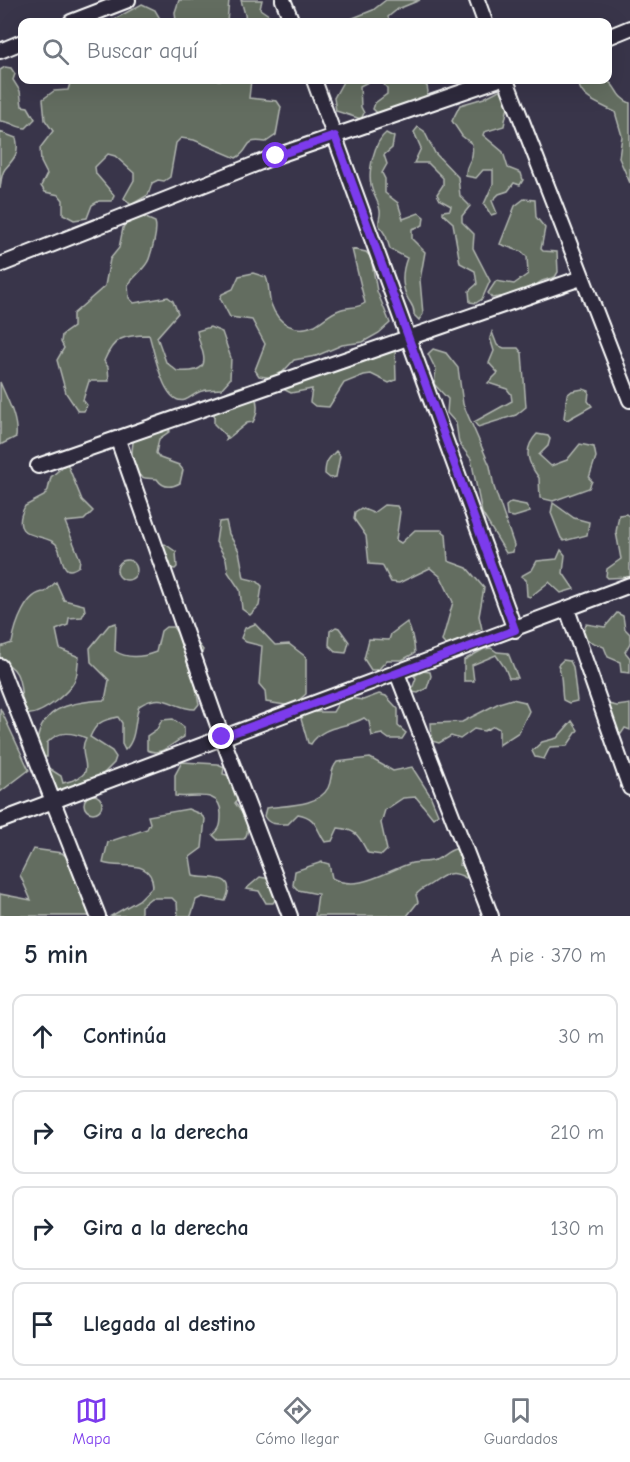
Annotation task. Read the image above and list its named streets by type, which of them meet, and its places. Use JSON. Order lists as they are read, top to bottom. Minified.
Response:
{"page":{"search":"Buscar aquí","heading":["5 min","A pie · 370 m"],"list":[["Continúa","30 m"],["Gira a la derecha","210 m"],["Gira a la derecha","130 m"],"Llegada al destino"],"nav":["Mapa","Cómo llegar","Guardados"]}}
